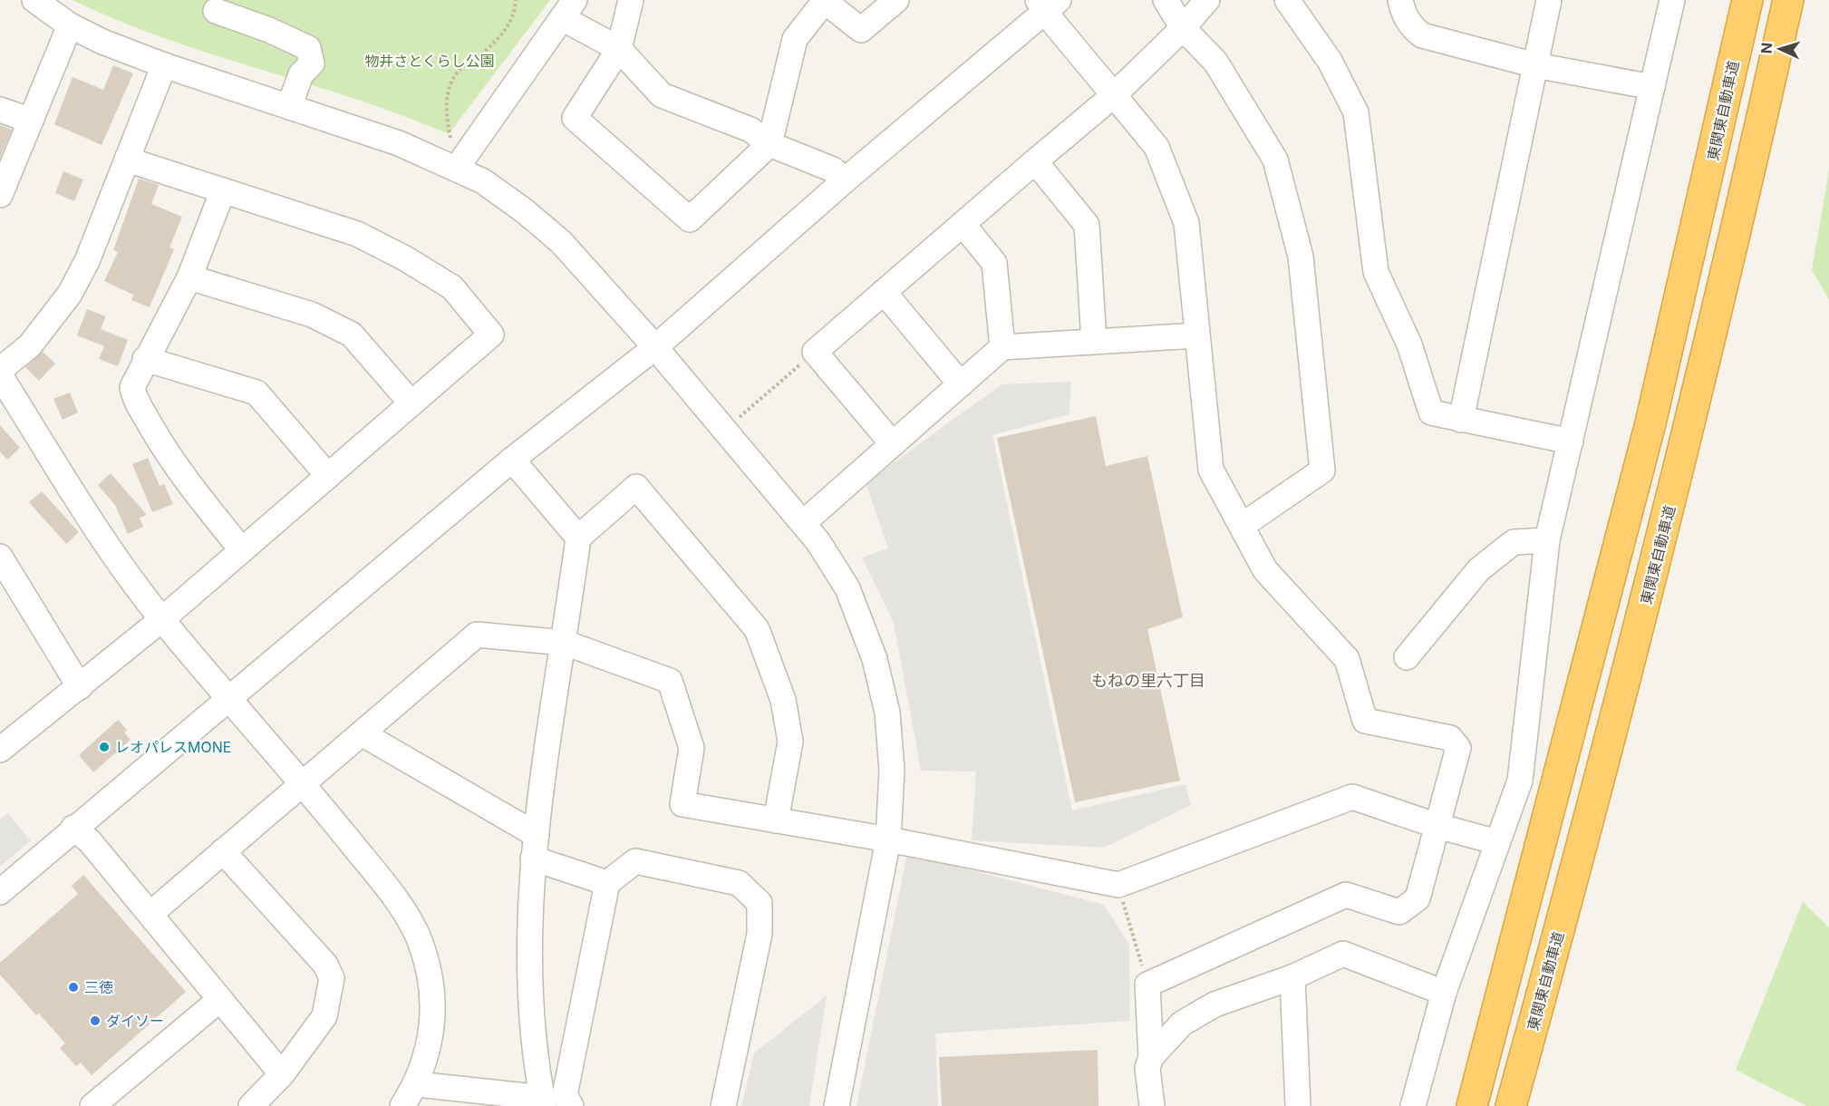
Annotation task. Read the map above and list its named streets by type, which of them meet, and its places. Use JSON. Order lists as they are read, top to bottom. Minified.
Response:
{"streets":{"highway":["東関東自動車道"]},"districts":["もねの里六丁目"],"parks":["物井さとくらし公園"],"places":["レオパレスMONE","三徳","ダイソー"],"north":"left"}
